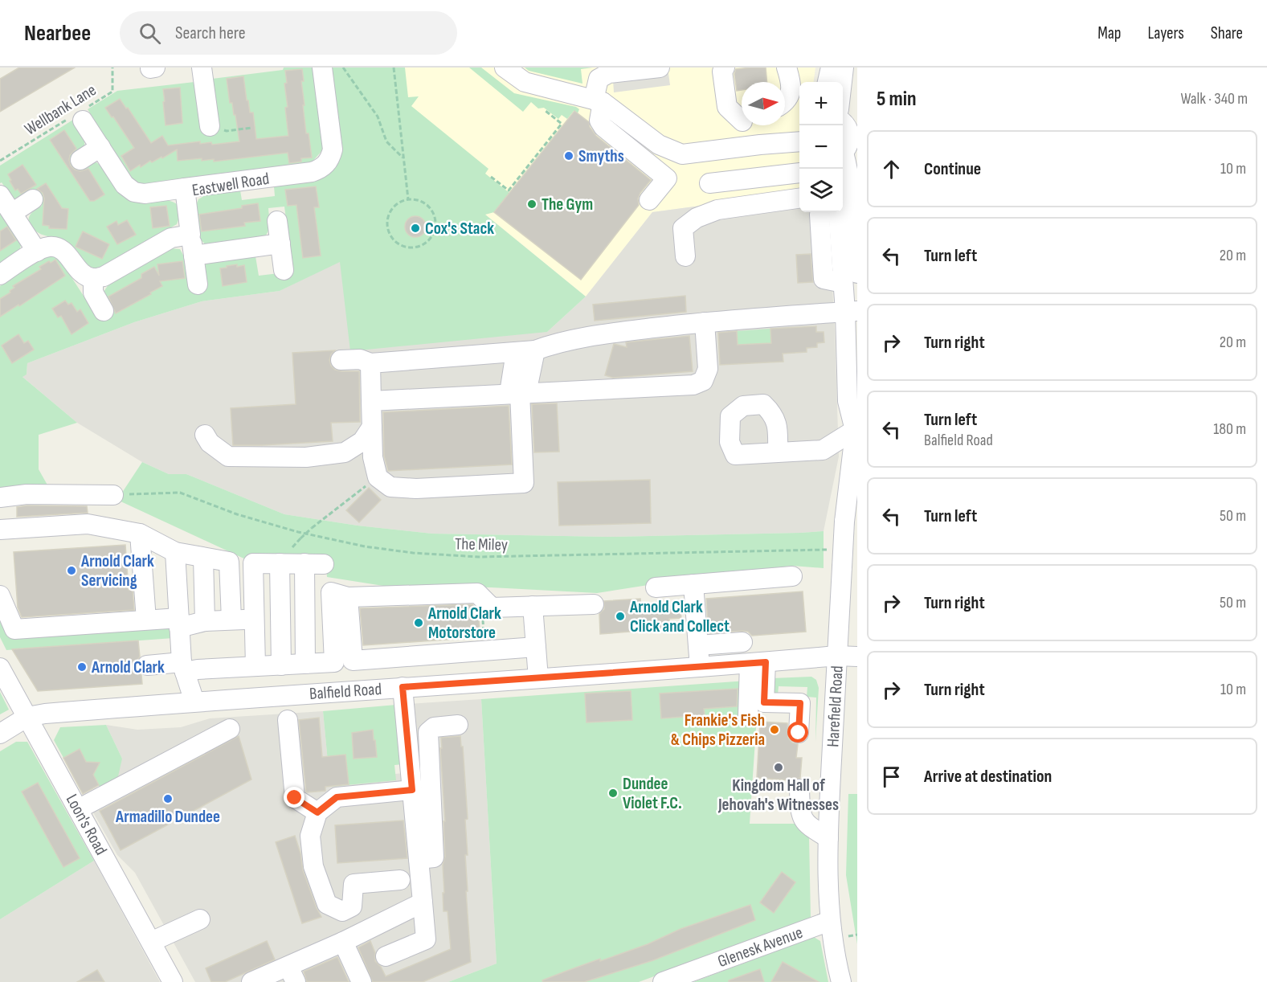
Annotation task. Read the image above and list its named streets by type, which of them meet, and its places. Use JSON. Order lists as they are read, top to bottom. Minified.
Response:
{"streets":{"street":["Eastwell Road","Balfield Road","Harefield Road","Loon's Road","Glenesk Avenue"],"path":["Wellbank Lane","The Miley"]},"crossings":[["Balfield Road","Harefield Road"],["Balfield Road","Loon's Road"],["Harefield Road","Glenesk Avenue"]],"places":["Smyths","The Gym","Cox's Stack","Arnold Clark Servicing","Arnold Clark Click and Collect","Arnold Clark Motorstore","Arnold Clark","Frankie's Fish & Chips Pizzeria","Kingdom Hall of Jehovah's Witnesses","Dundee Violet F.C.","Armadillo Dundee"],"north":"right","page":{"header":"Nearbee","search":"Search here","nav":["Map","Layers","Share"],"heading":["5 min","Walk · 340 m"],"map_buttons":["+","−"],"list":[["Continue","10 m"],["Turn left","20 m"],["Turn right","20 m"],["Turn left","Balfield Road","180 m"],["Turn left","50 m"],["Turn right","50 m"],["Turn right","10 m"],"Arrive at destination"]}}
